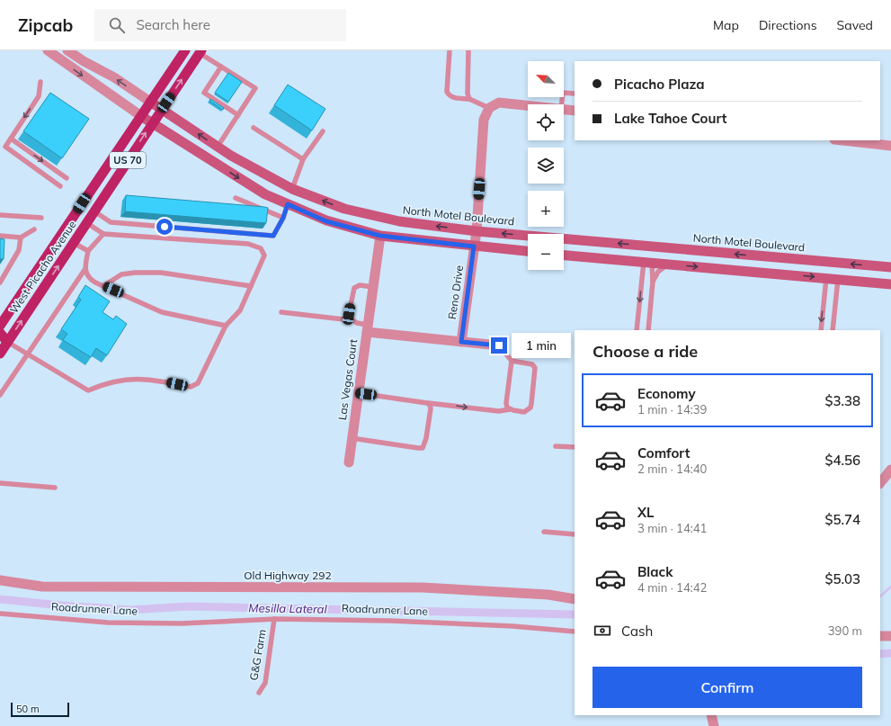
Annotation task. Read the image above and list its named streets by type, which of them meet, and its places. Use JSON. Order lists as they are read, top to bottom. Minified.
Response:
{"streets":{"main road":["US 70","North Motel Boulevard","West Picacho Avenue"],"street":["Reno Drive","Las Vegas Court","Old Highway 292"],"lane":["Roadrunner Lane","G&G Farm"]},"crossings":[["North Motel Boulevard","West Picacho Avenue"],["North Motel Boulevard","Reno Drive"],["Roadrunner Lane","G&G Farm"]],"one_way":["North Motel Boulevard"],"water":["Mesilla Lateral"],"scale_bar":"50 m","north":"top left","page":{"header":"Zipcab","search":"Search here","nav":["Map","Directions","Saved"],"map_buttons":["+","−"],"banner":["Picacho Plaza","Lake Tahoe Court"],"heading":"Choose a ride","bubble":"1 min","list":[{"name":"Economy","note":"1 min · 14:39","value":"$3.38"},{"name":"Comfort","note":"2 min · 14:40","value":"$4.56"},{"name":"XL","note":"3 min · 14:41","value":"$5.74"},{"name":"Black","note":"4 min · 14:42","value":"$5.03"}],"pay":["Cash","390 m"],"buttons":"Confirm","scale":"50 m"}}
